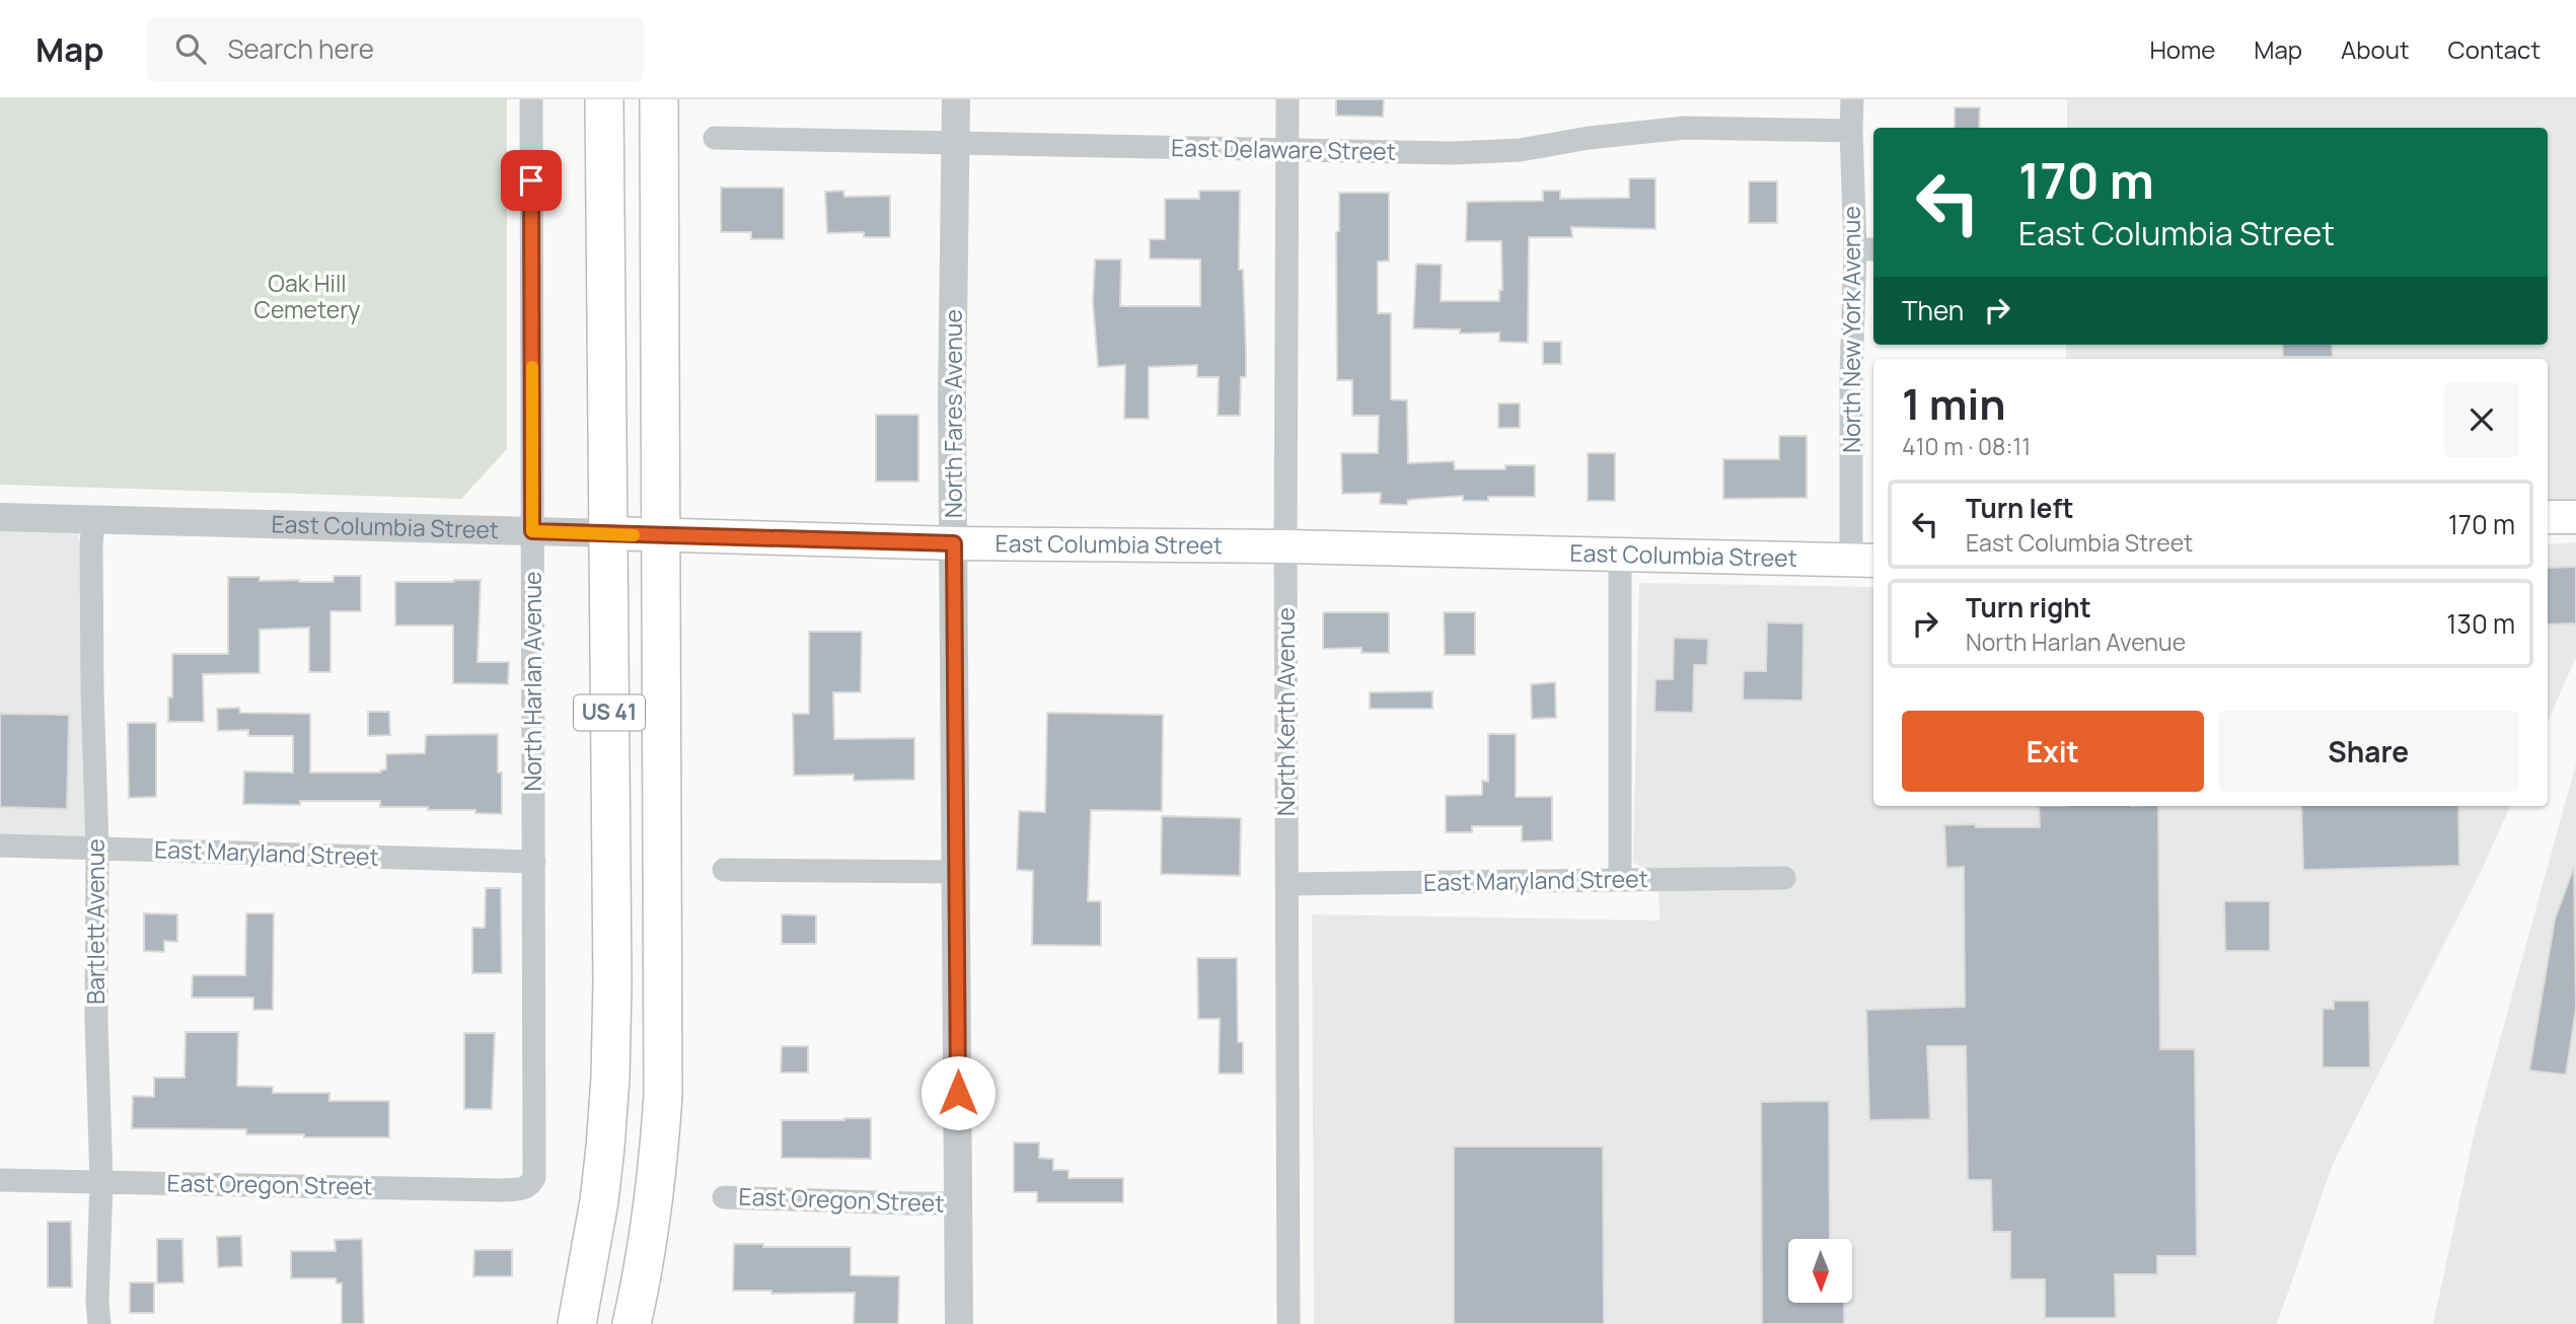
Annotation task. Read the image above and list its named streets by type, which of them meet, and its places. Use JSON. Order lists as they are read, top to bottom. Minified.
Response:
{"streets":{"highway":["US 41"],"main road":["East Columbia Street"],"street":["East Delaware Street","North New York Avenue","North Fares Avenue","North Harlan Avenue","North Kerth Avenue","East Maryland Street","Bartlett Avenue","East Oregon Street"]},"crossings":[["East Delaware Street","North New York Avenue"],["East Delaware Street","North Fares Avenue"],["East Delaware Street","North Kerth Avenue"],["North New York Avenue","East Columbia Street"],["North Fares Avenue","East Columbia Street"],["North Fares Avenue","East Oregon Street"],["East Columbia Street","North Harlan Avenue"],["East Columbia Street","North Kerth Avenue"],["East Columbia Street","US 41"],["East Columbia Street","Bartlett Avenue"],["North Harlan Avenue","East Maryland Street"],["North Harlan Avenue","East Oregon Street"],["North Kerth Avenue","East Maryland Street"],["East Maryland Street","Bartlett Avenue"],["Bartlett Avenue","East Oregon Street"]],"parks":["Oak Hill Cemetery"],"north":"bottom","page":{"header":"Map","search":"Search here","nav":["Home","Map","About","Contact"],"turn":["170 m","East Columbia Street"],"then":"Then","heading":["1 min","410 m · 08:11"],"list":[{"name":"Turn left","note":"East Columbia Street","value":"170 m"},{"name":"Turn right","note":"North Harlan Avenue","value":"130 m"}],"buttons":["Exit","Share"]}}
